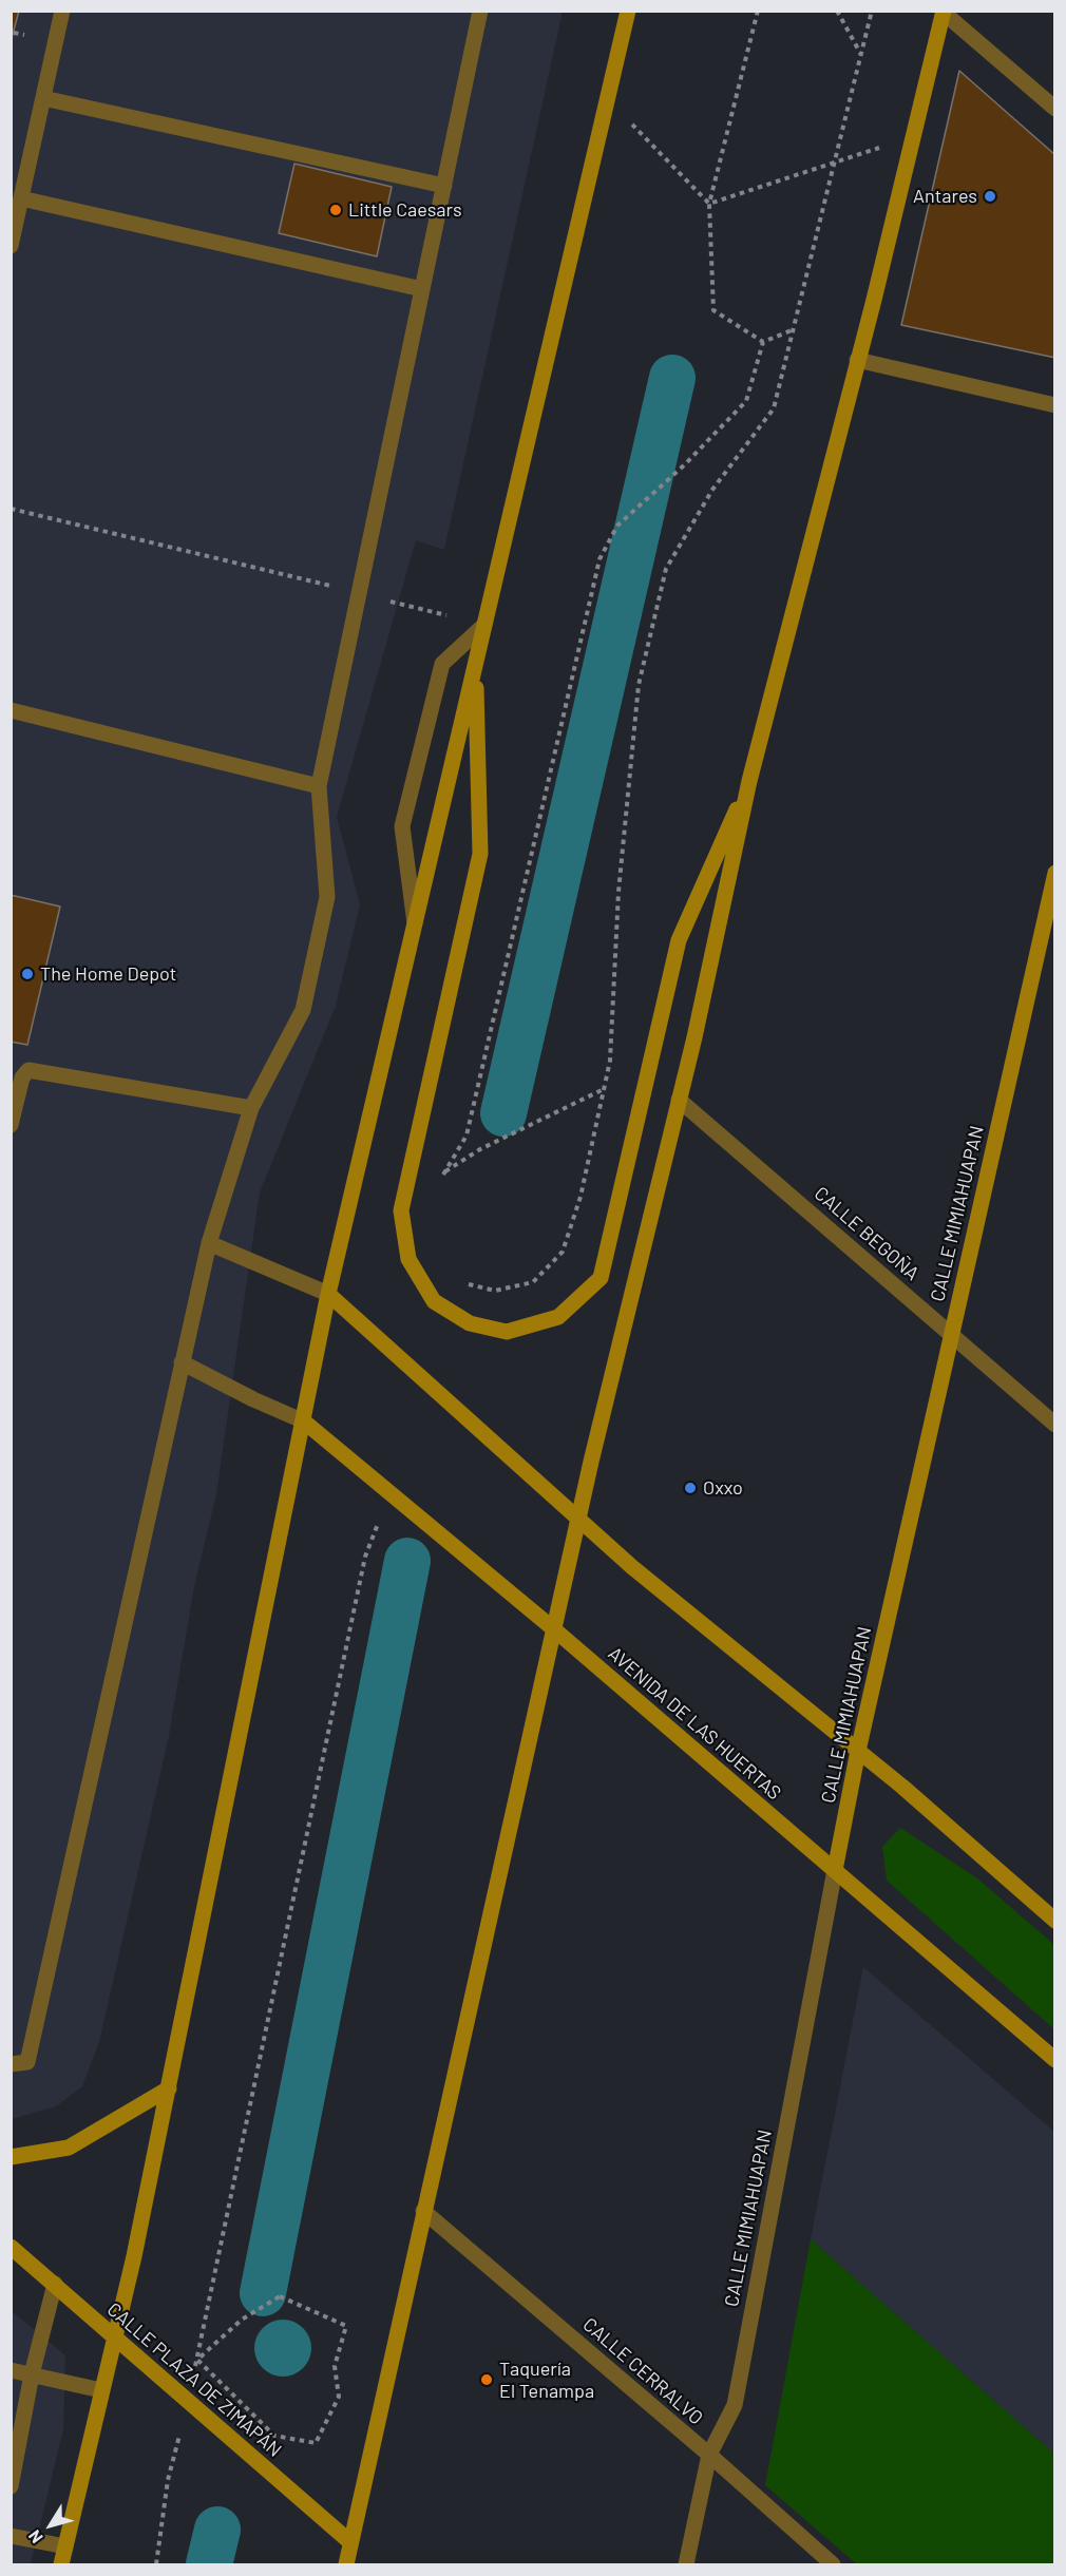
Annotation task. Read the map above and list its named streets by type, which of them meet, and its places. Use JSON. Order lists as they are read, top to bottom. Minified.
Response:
{"streets":{"main road":["CALLE MIMIAHUAPAN","AVENIDA DE LAS HUERTAS","CALLE PLAZA DE ZIMAPÁN"],"street":["CALLE BEGOÑA","CALLE CERRALVO"]},"crossings":[["CALLE MIMIAHUAPAN","CALLE BEGOÑA"],["CALLE MIMIAHUAPAN","AVENIDA DE LAS HUERTAS"],["CALLE MIMIAHUAPAN","CALLE CERRALVO"]],"places":["Antares","Little Caesars","The Home Depot","Oxxo","Taquería El Tenampa"],"north":"bottom left"}
